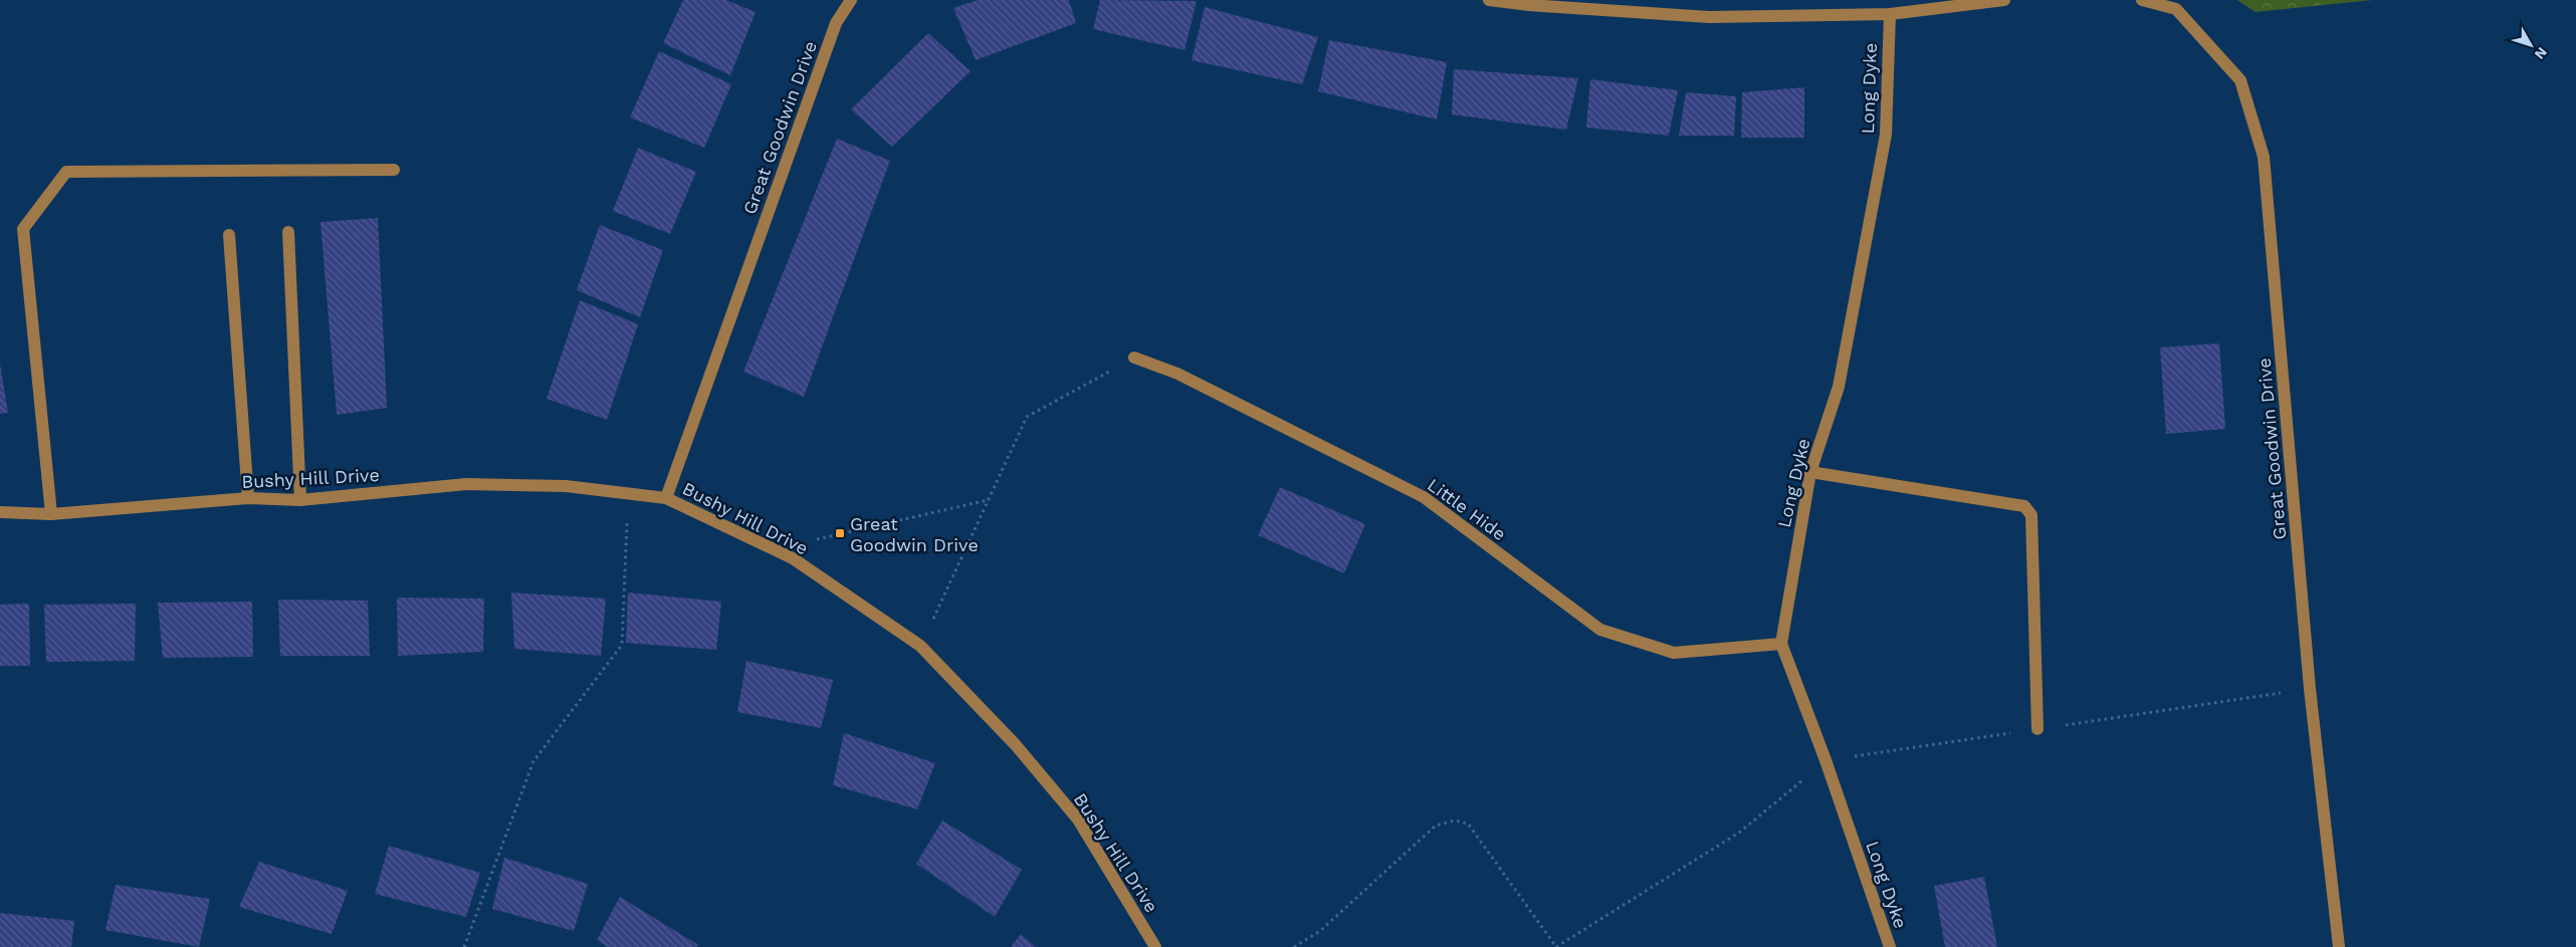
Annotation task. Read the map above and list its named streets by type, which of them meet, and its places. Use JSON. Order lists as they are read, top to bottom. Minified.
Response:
{"streets":{"street":["Long Dyke","Great Goodwin Drive","Bushy Hill Drive","Little Hide"]},"crossings":[["Long Dyke","Little Hide"],["Great Goodwin Drive","Bushy Hill Drive"]],"places":{"transit":["Great Goodwin Drive"]},"north":"bottom right"}
